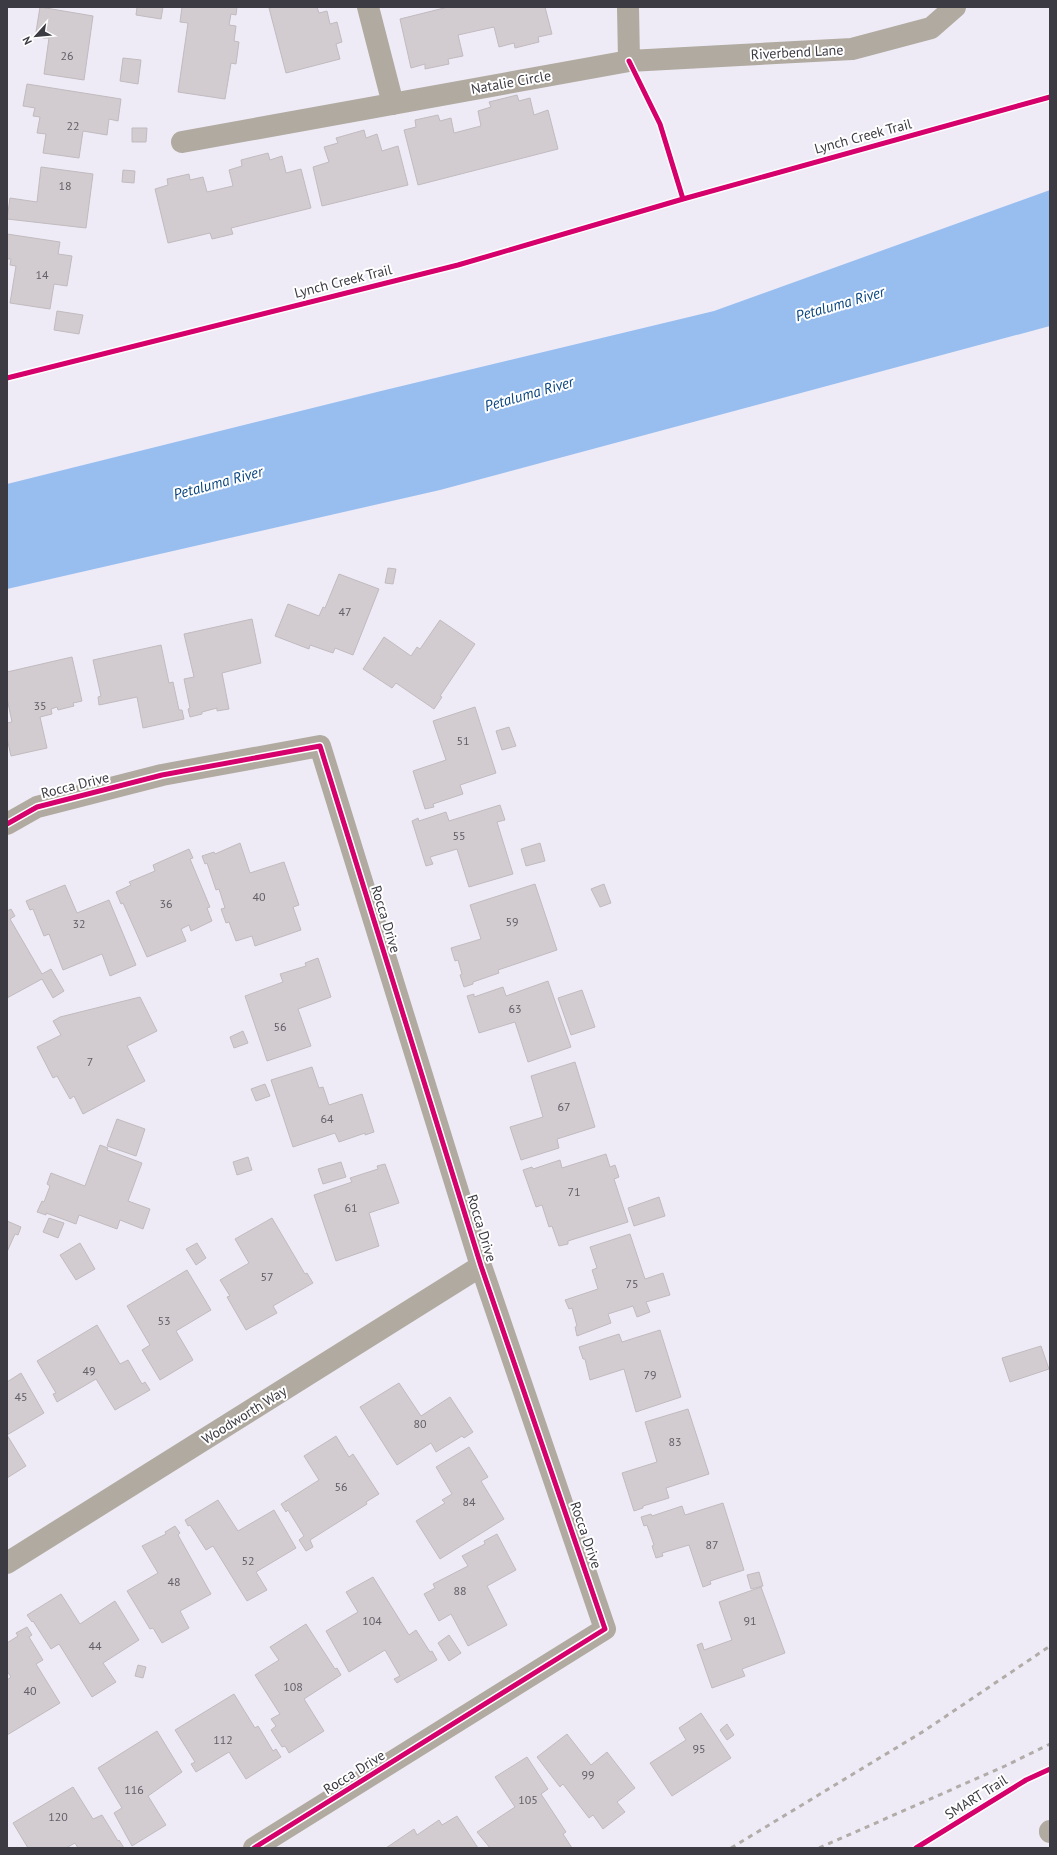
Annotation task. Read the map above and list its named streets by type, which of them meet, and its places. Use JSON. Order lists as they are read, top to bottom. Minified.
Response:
{"streets":{"street":["Riverbend Lane","Natalie Circle","Rocca Drive","Woodworth Way"],"cycle path":["Lynch Creek Trail","SMART Trail"]},"crossings":[["Riverbend Lane","Natalie Circle"],["Rocca Drive","Woodworth Way"]],"water":["Petaluma River"],"house_numbers":["26","22","18","14","47","35","51","55","40","36","59","32","63","56","7","67","64","71","61","57","75","53","49","79","45","80","83","56","84","87","52","48","88","104","91","44","108","40","112","95","99","116","105","120"],"north":"bottom left"}
